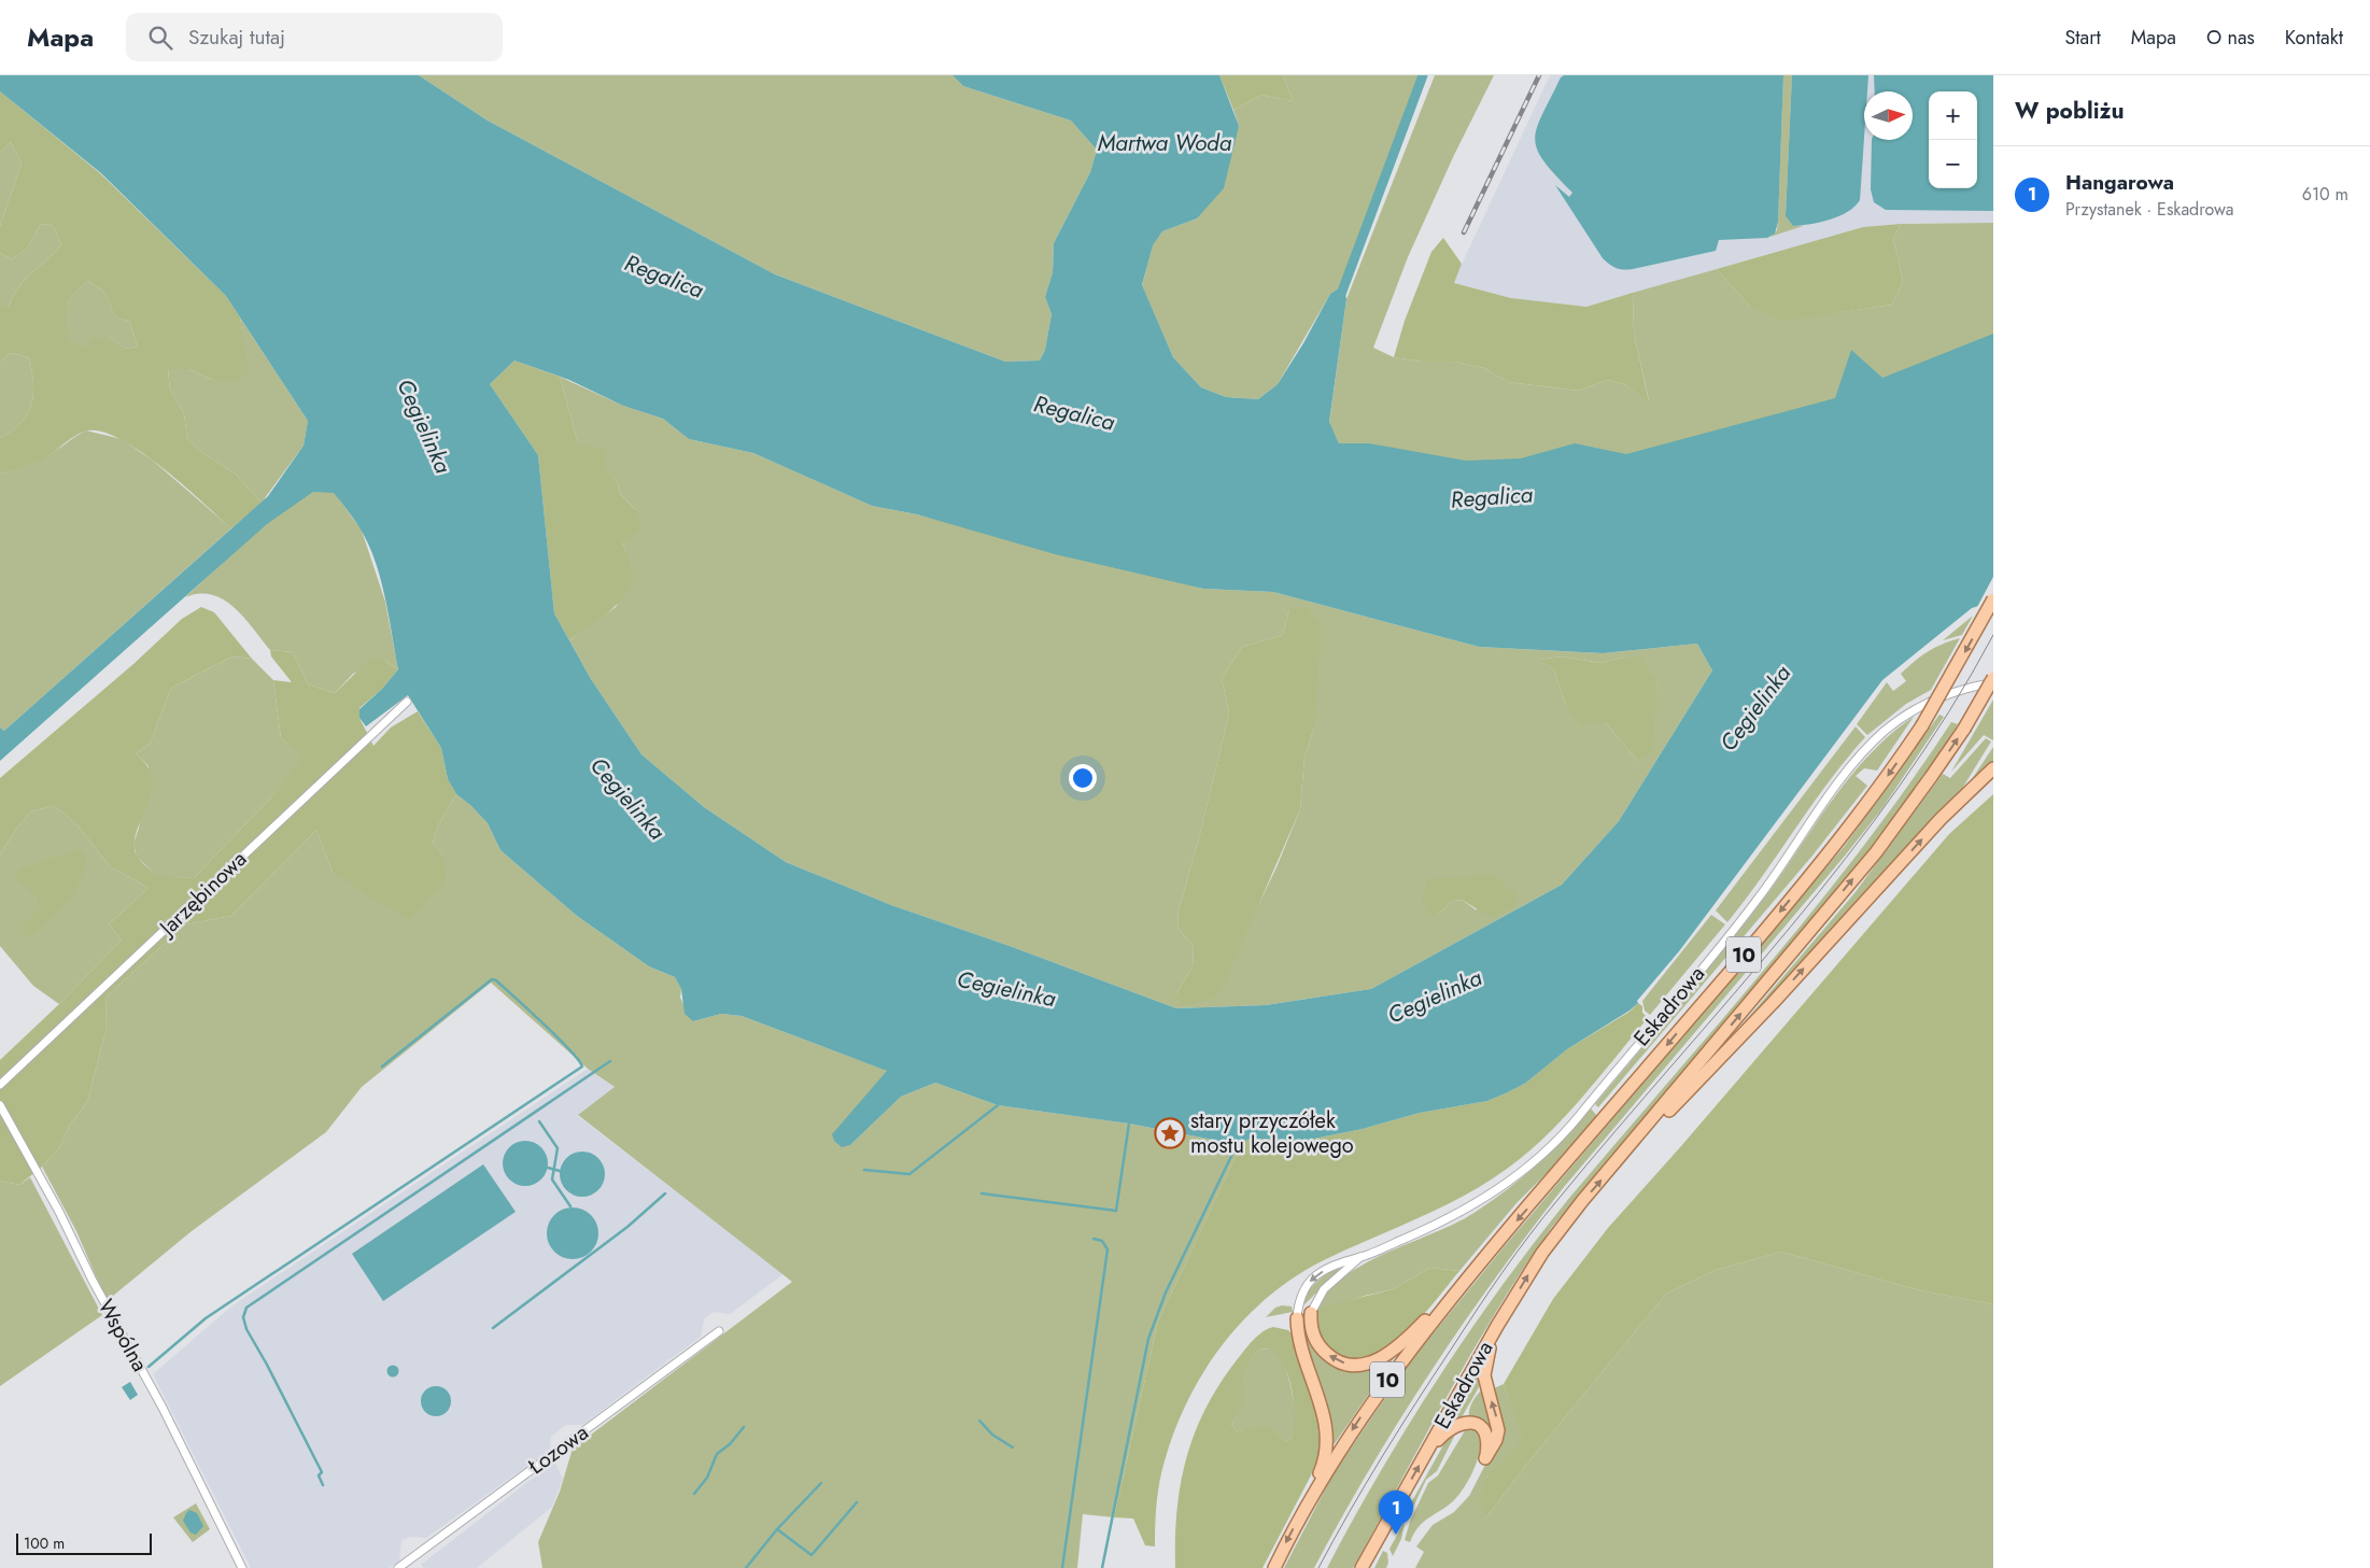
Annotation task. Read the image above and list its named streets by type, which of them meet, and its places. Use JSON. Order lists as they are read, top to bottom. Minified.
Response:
{"streets":{"main road":["10","Eskadrowa"],"street":["Jarzębinowa","Wspólna","Łozowa"]},"crossings":[["10","Eskadrowa"]],"water":["Martwa Woda","Regalica","Cegielinka"],"places":{"place":["stary przyczółek mostu kolejowego"]},"scale_bar":"100 m","north":"right","page":{"header":"Mapa","search":"Szukaj tutaj","nav":["Start","Mapa","O nas","Kontakt"],"heading":"W pobliżu","map_buttons":["+","−"],"list":[{"mark":"1","name":"Hangarowa","note":"Przystanek · Eskadrowa","value":"610 m"}],"pins":"1","scale":"100 m"}}
